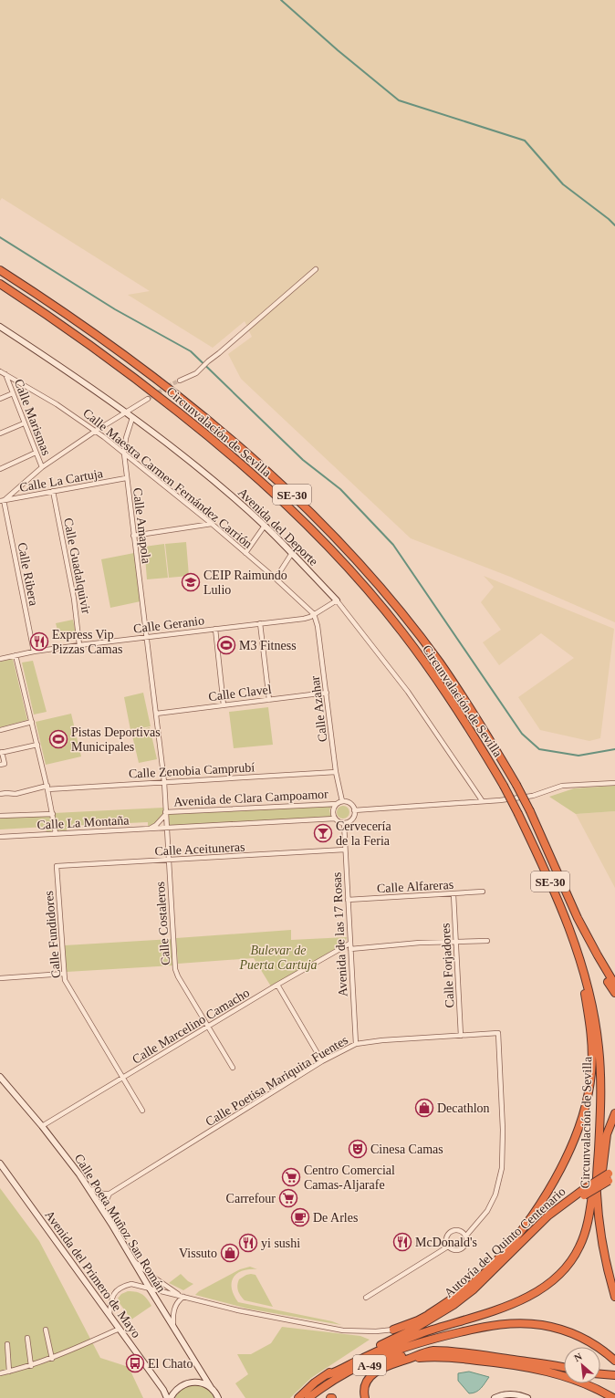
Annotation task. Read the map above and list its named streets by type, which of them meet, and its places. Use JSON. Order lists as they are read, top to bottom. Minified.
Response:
{"streets":{"highway":["Circunvalación de Sevilla","SE-30","Autovía del Quinto Centenario","A-49"],"main road":["Avenida del Deporte","Calle Poeta Muñoz San Román","Avenida del Primero de Mayo"],"street":["Calle Marismas","Calle Maestra Carmen Fernández Carrión","Calle La Cartuja","Calle Amapola","Calle Guadalquivir","Calle Ribera","Calle Geranio","Calle Clavel","Calle Azahar","Calle Zenobia Camprubí","Avenida de Clara Campoamor","Calle La Montaña","Calle Aceituneras","Calle Alfareras","Calle Costaleros","Calle Fundidores","Avenida de las 17 Rosas","Calle Forjadores","Calle Marcelino Camacho","Calle Poetisa Mariquita Fuentes"]},"crossings":[["Calle Marismas","Calle Maestra Carmen Fernández Carrión"],["Calle Maestra Carmen Fernández Carrión","Calle Amapola"],["Calle Maestra Carmen Fernández Carrión","Calle Geranio"],["Calle Maestra Carmen Fernández Carrión","Calle Azahar"],["Calle La Cartuja","Calle Amapola"],["Calle La Cartuja","Calle Guadalquivir"],["Calle La Cartuja","Calle Ribera"],["Calle Amapola","Avenida del Deporte"],["Calle Amapola","Calle Geranio"],["Calle Amapola","Calle Clavel"],["Calle Amapola","Calle Costaleros"],["Avenida del Deporte","Calle Geranio"],["Calle Guadalquivir","Calle Geranio"],["Calle Ribera","Calle Geranio"],["Calle Geranio","Calle Azahar"],["Calle Clavel","Calle Azahar"],["Calle Clavel","Calle Costaleros"],["Calle Azahar","Calle Zenobia Camprubí"],["Calle Azahar","Avenida de Clara Campoamor"],["Calle Azahar","Avenida de las 17 Rosas"],["Calle Zenobia Camprubí","Calle Costaleros"],["Avenida de Clara Campoamor","Calle La Montaña"],["Avenida de Clara Campoamor","Calle Costaleros"],["Avenida de Clara Campoamor","Avenida de las 17 Rosas"],["Calle La Montaña","Calle Costaleros"],["Calle Aceituneras","Calle Costaleros"],["Calle Aceituneras","Calle Fundidores"],["Calle Aceituneras","Avenida de las 17 Rosas"],["Calle Alfareras","Avenida de las 17 Rosas"],["Calle Alfareras","Calle Forjadores"],["Calle Costaleros","Calle Marcelino Camacho"],["Calle Fundidores","Calle Marcelino Camacho"],["Avenida de las 17 Rosas","Calle Marcelino Camacho"],["Avenida de las 17 Rosas","Calle Poetisa Mariquita Fuentes"],["Calle Forjadores","Calle Poetisa Mariquita Fuentes"],["Calle Marcelino Camacho","Calle Poeta Muñoz San Román"]],"parks":["Bulevar de Puerta Cartuja"],"places":{"school or university":["CEIP Raimundo Lulio"],"restaurant":["Express Vip Pizzas Camas","McDonald's","yi sushi"],"sports":["M3 Fitness","Pistas Deportivas Municipales"],"bar":["Cervecería de la Feria"],"shop":["Decathlon","Vissuto"],"theatre":["Cinesa Camas"],"supermarket":["Centro Comercial Camas-Aljarafe","Carrefour"],"cafe":["De Arles"],"bus stop":["El Chato"]},"north":"top left"}
